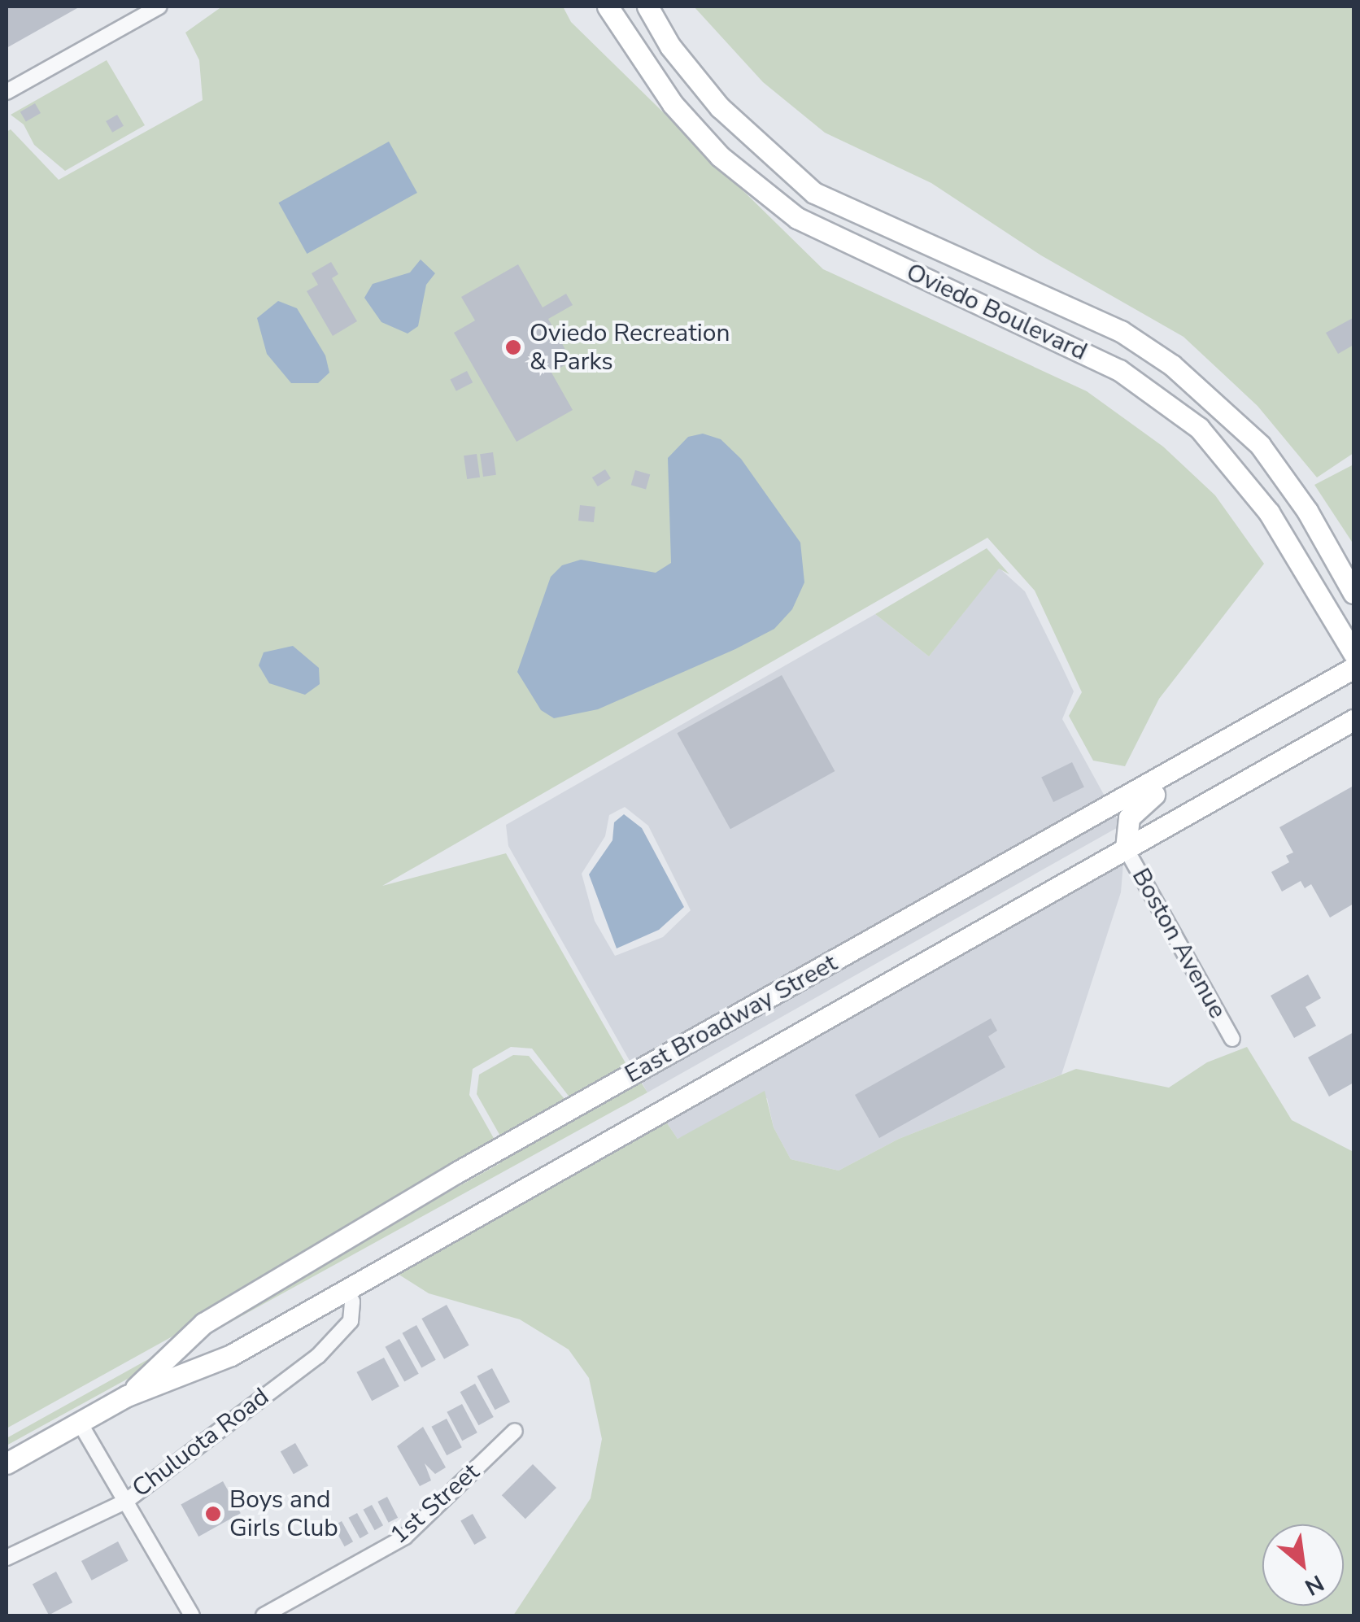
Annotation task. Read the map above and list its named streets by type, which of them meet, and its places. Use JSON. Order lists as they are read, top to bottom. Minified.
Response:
{"streets":{"main road":["Oviedo Boulevard","East Broadway Street"],"street":["Boston Avenue","Chuluota Road","1st Street"]},"crossings":[["Boston Avenue","East Broadway Street"],["East Broadway Street","Chuluota Road"]],"places":["Oviedo Recreation & Parks","Boys and Girls Club"],"north":"bottom right"}
